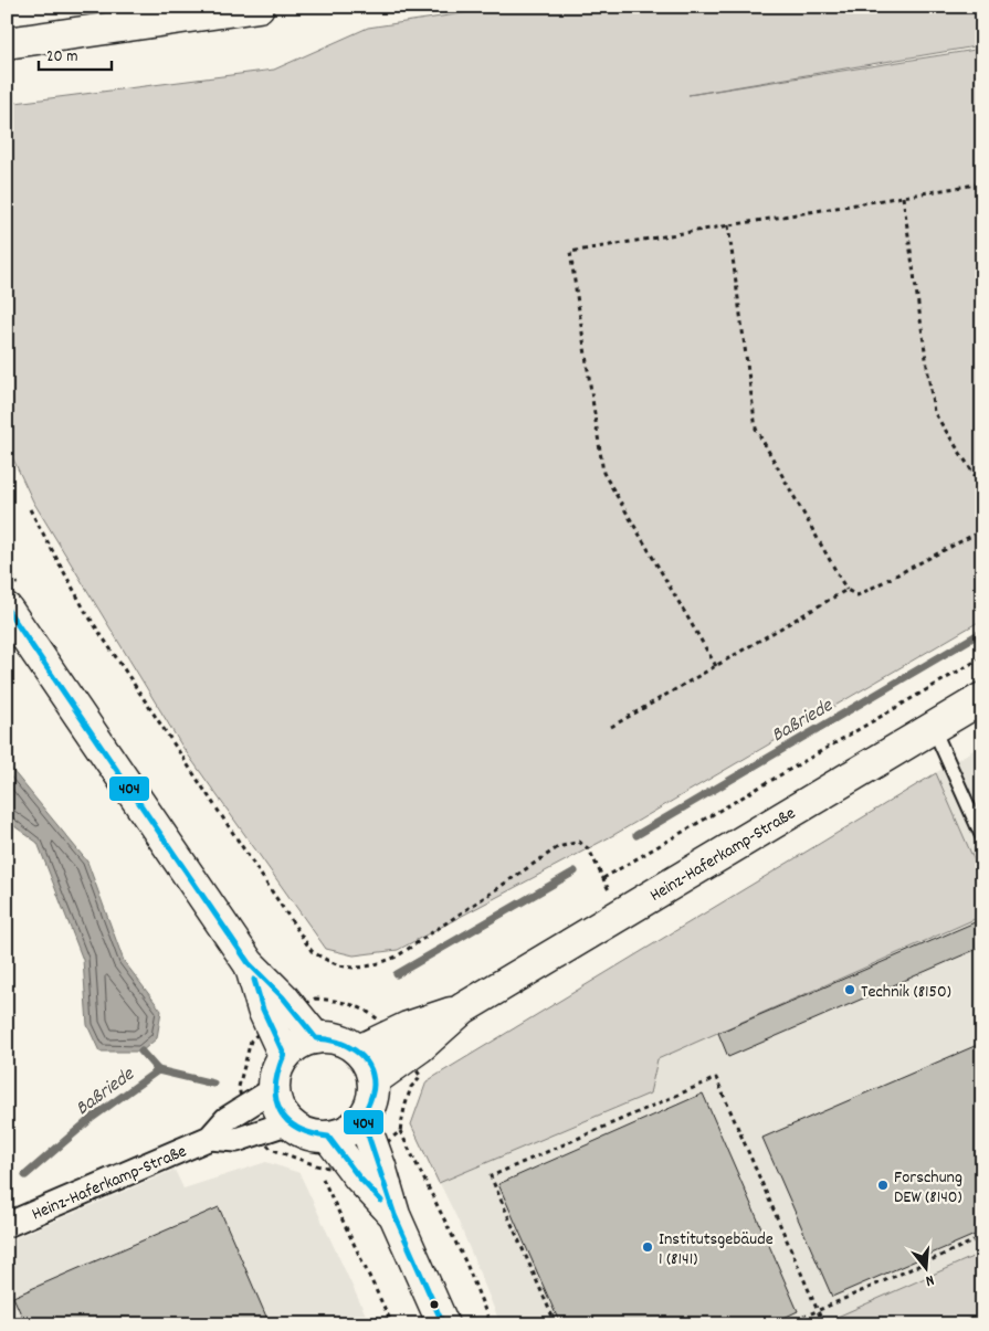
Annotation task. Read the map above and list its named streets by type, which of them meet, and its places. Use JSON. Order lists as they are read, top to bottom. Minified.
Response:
{"streets":{"main road":["Heinz-Haferkamp-Straße"]},"water":["Baßriede"],"places":["Technik (8150)","Forschung DEW (8140)","Institutsgebäude 1 (8141)"],"lines":["transit line 404"],"scale_bar":"20 m","north":"bottom"}
